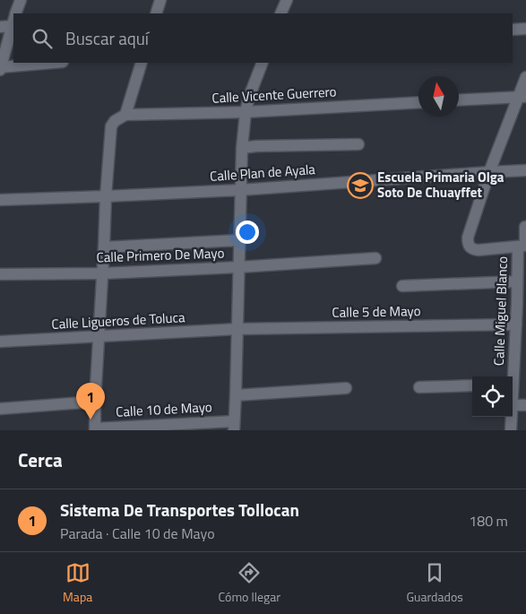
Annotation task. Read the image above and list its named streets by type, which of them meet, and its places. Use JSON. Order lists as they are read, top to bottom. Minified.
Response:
{"streets":{"street":["Calle Vicente Guerrero","Calle Plan de Ayala","Calle Primero De Mayo","Calle Miguel Blanco","Calle 5 de Mayo","Calle Ligueros de Toluca","Calle 10 de Mayo"]},"crossings":[["Calle Miguel Blanco","Calle 5 de Mayo"],["Calle 5 de Mayo","Calle Ligueros de Toluca"]],"places":{"school or university":["Escuela Primaria Olga Soto De Chuayffet"]},"north":"top","page":{"search":"Buscar aquí","pins":"1","heading":"Cerca","list":[{"mark":"1","name":"Sistema De Transportes Tollocan","note":"Parada · Calle 10 de Mayo","value":"180 m"}],"nav":["Mapa","Cómo llegar","Guardados"]}}
